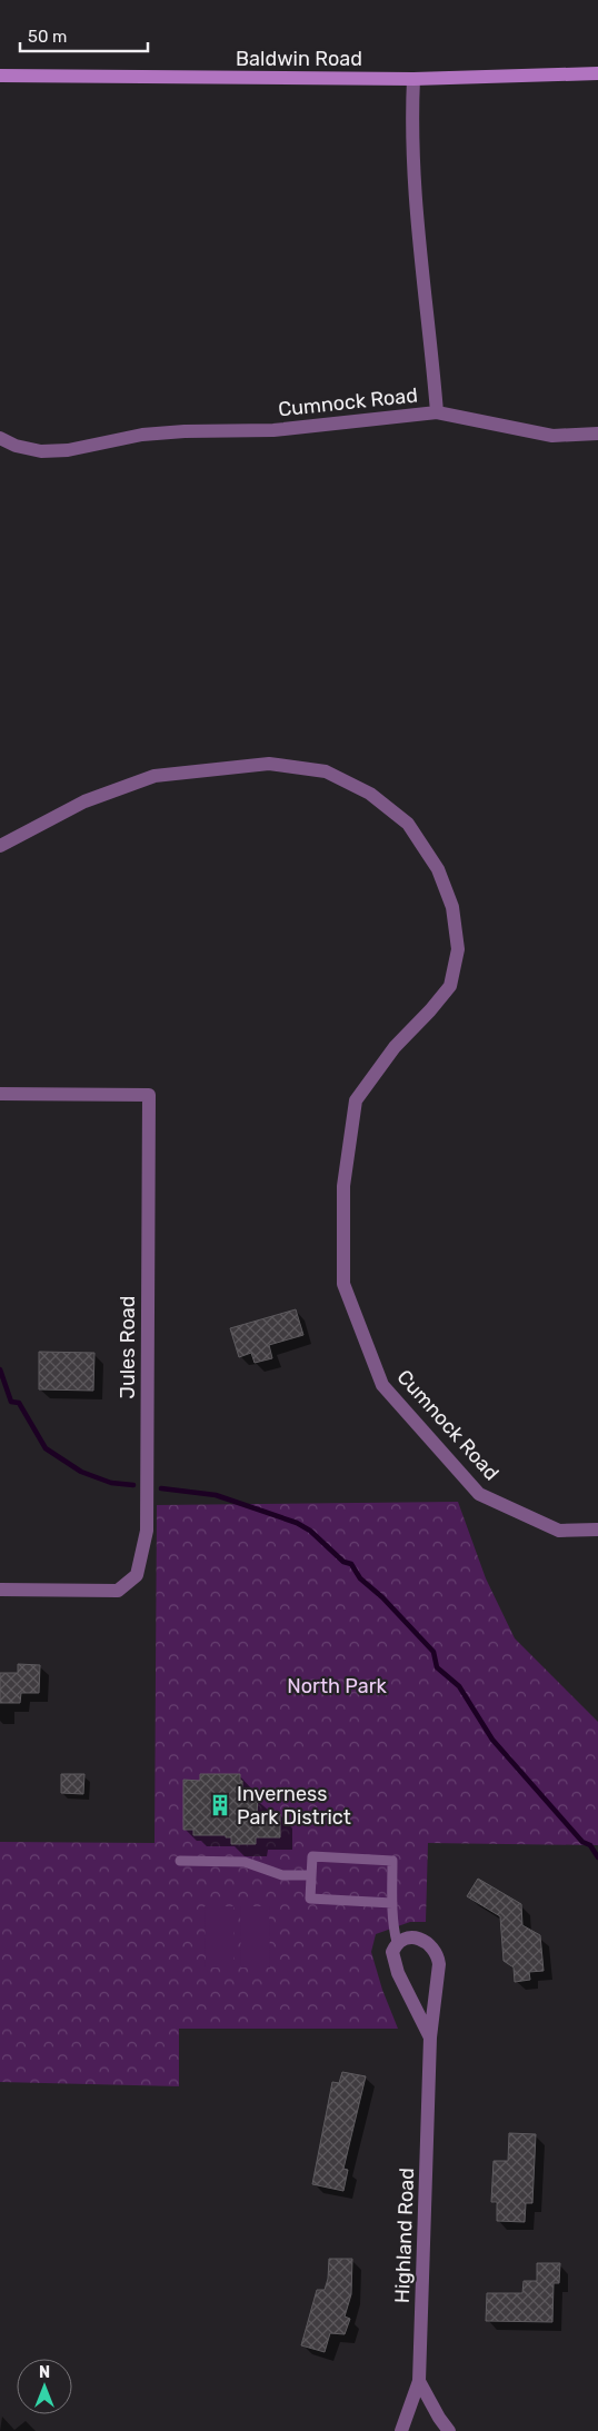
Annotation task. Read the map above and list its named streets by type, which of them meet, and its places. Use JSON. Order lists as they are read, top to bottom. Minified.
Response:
{"streets":{"street":["Baldwin Road","Cumnock Road","Jules Road","Highland Road"]},"crossings":[["Baldwin Road","Cumnock Road"]],"parks":["North Park"],"places":{"building":["Inverness Park District"]},"scale_bar":"50 m","north":"top"}
